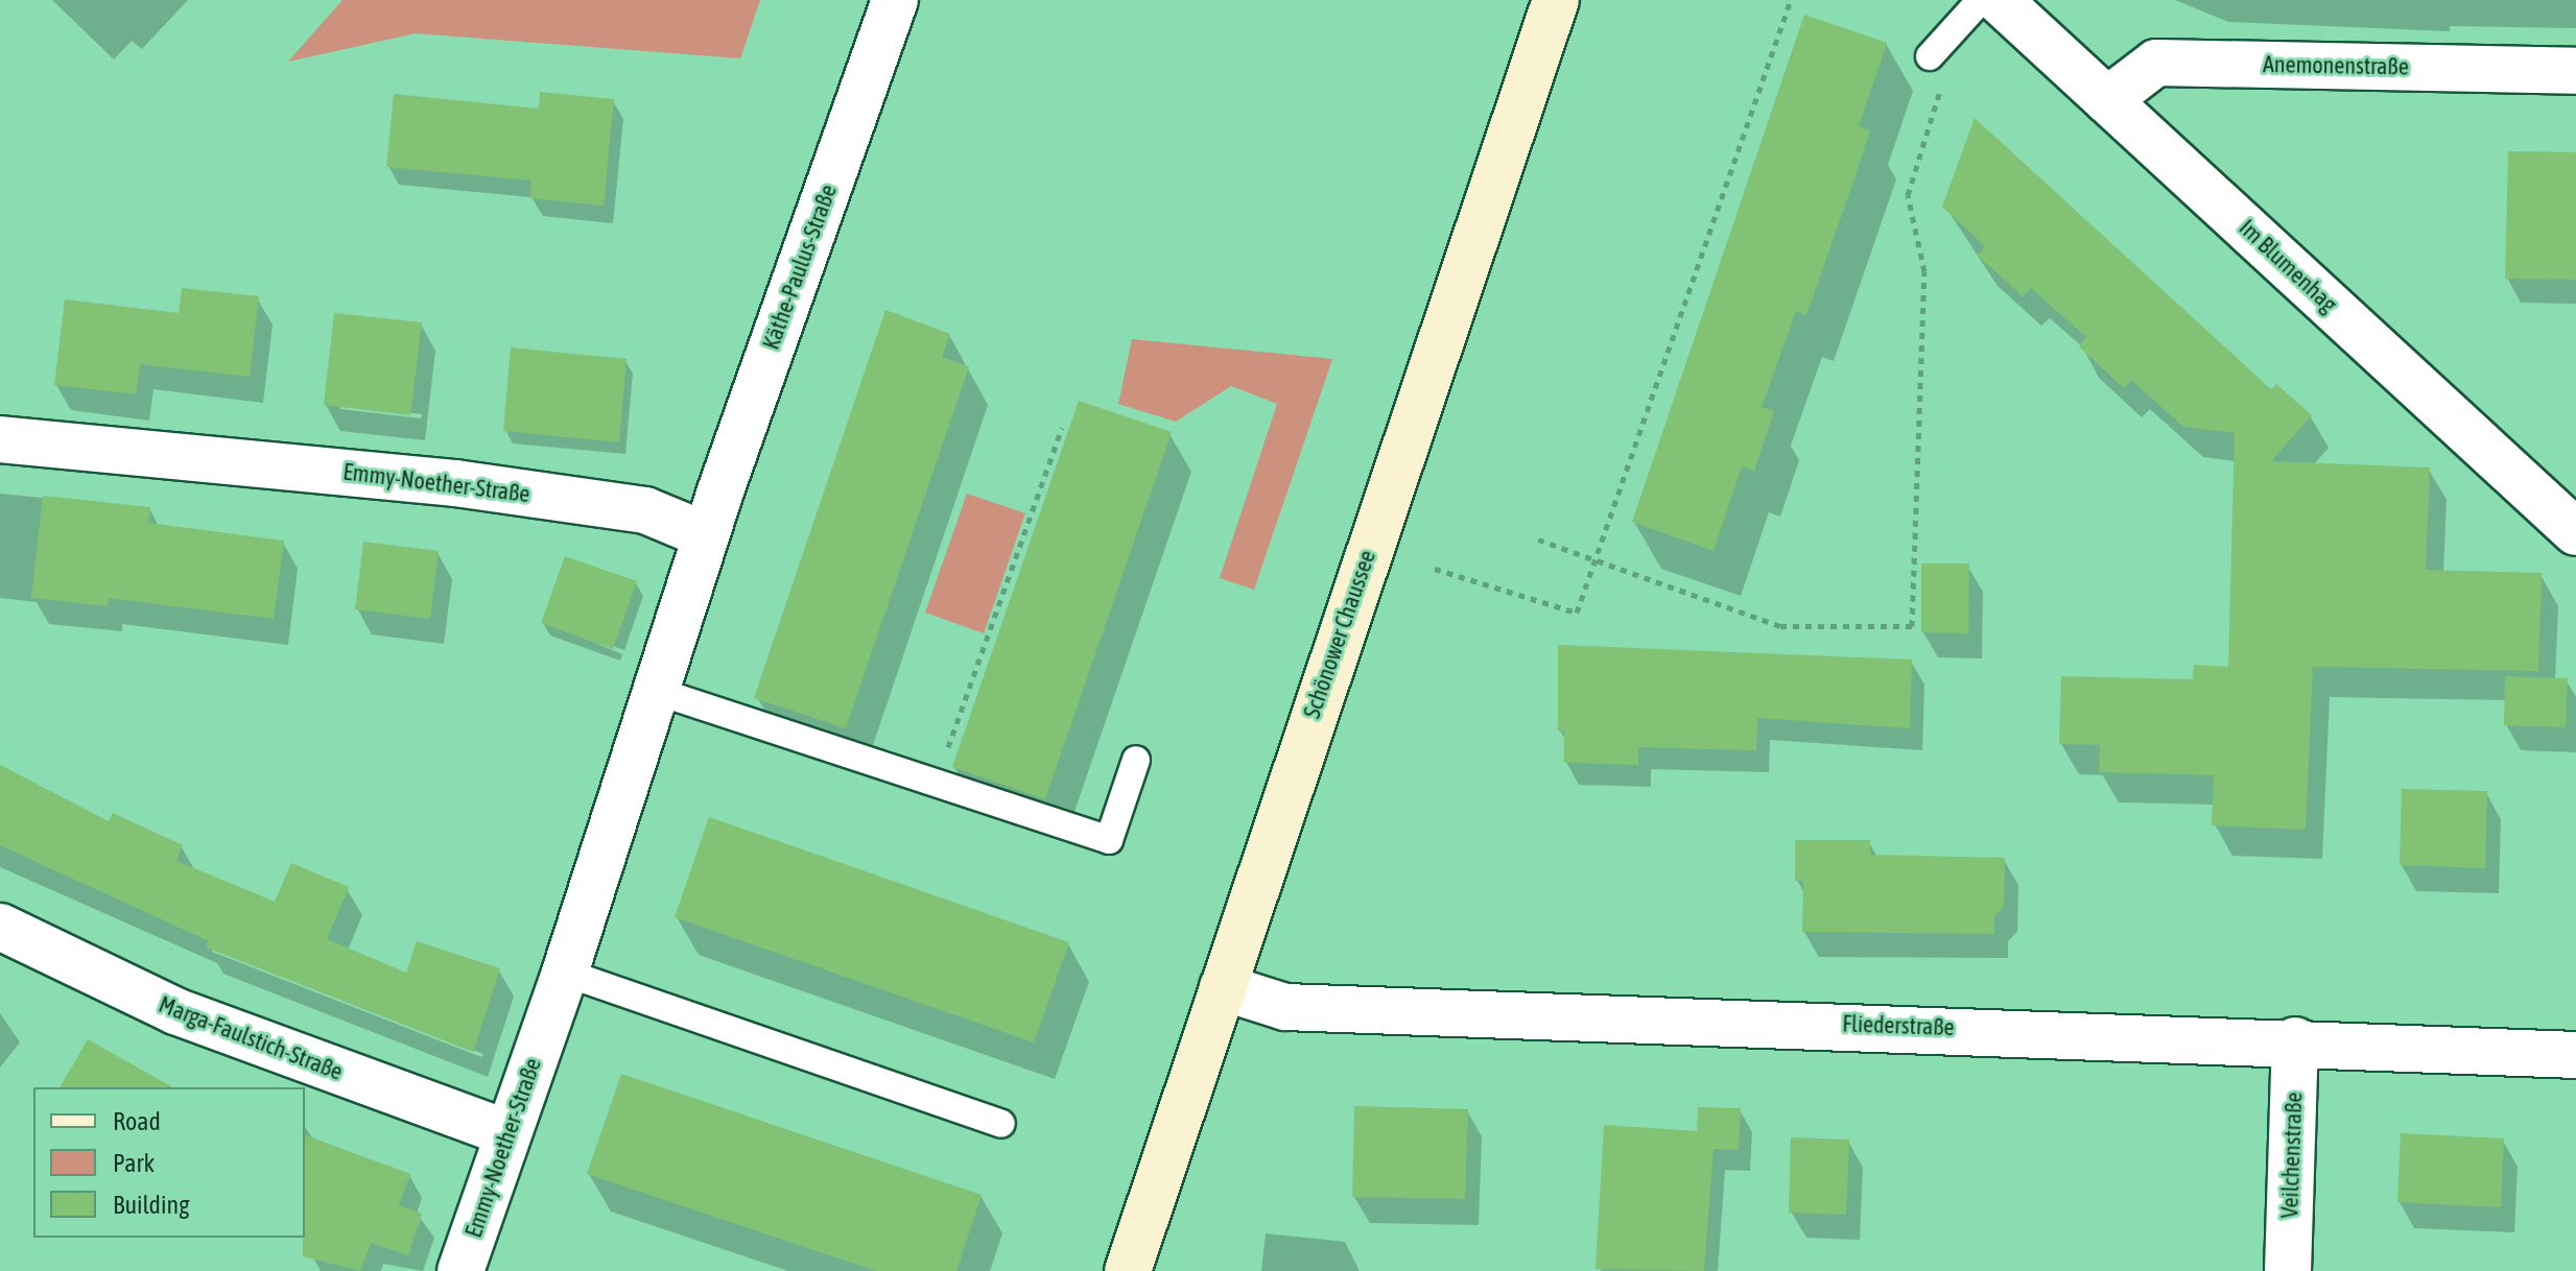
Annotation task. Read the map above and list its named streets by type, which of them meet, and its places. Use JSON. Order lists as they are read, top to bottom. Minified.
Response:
{"streets":{"main road":["Schönower Chaussee"],"street":["Anemonenstraße","Im Blumenhag","Käthe-Paulus-Straße","Emmy-Noether-Straße","Fliederstraße","Marga-Faulstich-Straße","Veilchenstraße"]},"crossings":[["Anemonenstraße","Im Blumenhag"],["Käthe-Paulus-Straße","Emmy-Noether-Straße"],["Emmy-Noether-Straße","Marga-Faulstich-Straße"],["Schönower Chaussee","Fliederstraße"],["Fliederstraße","Veilchenstraße"]],"legend":["Road","Park","Building"]}
